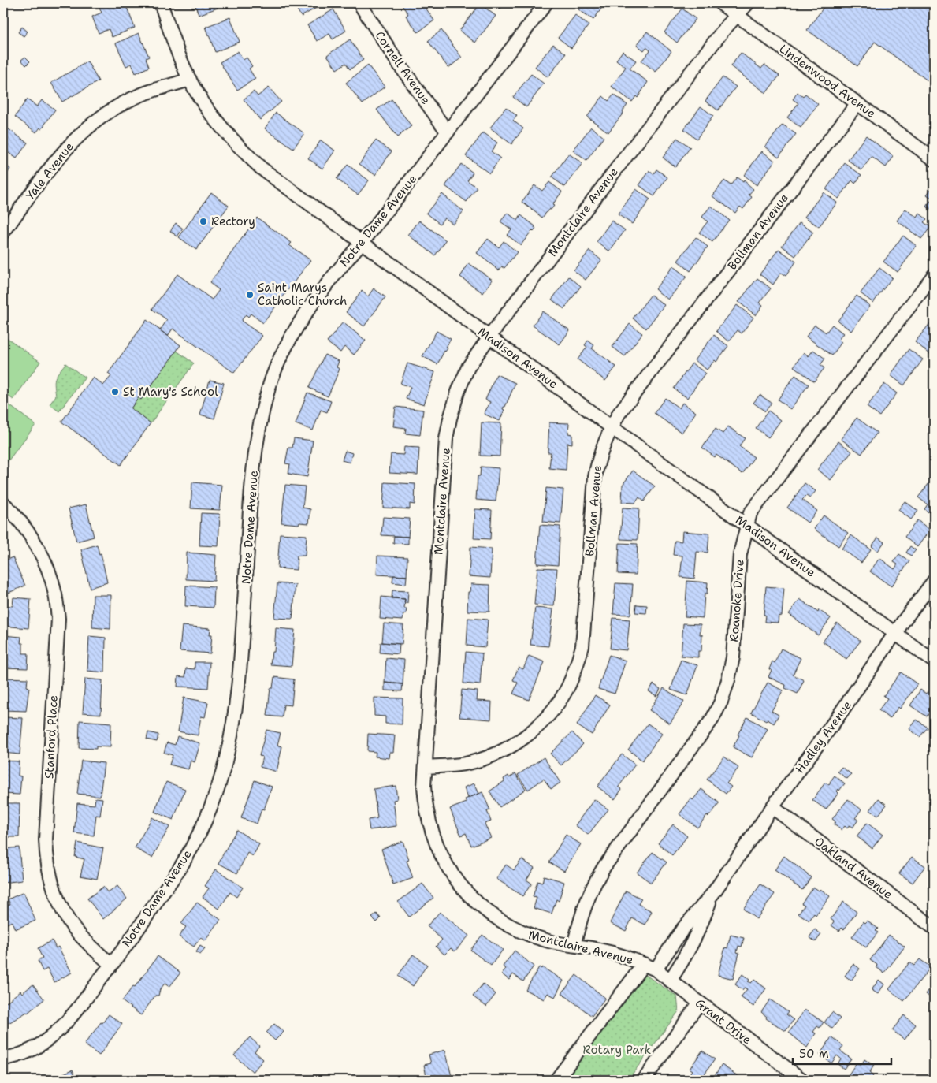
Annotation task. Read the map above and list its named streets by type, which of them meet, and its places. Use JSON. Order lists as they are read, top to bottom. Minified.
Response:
{"streets":{"street":["Cornell Avenue","Lindenwood Avenue","Yale Avenue","Montclaire Avenue","Notre Dame Avenue","Bollman Avenue","Madison Avenue","Roanoke Drive","Stanford Place","Hadley Avenue","Oakland Avenue","Grant Drive"]},"crossings":[["Cornell Avenue","Notre Dame Avenue"],["Lindenwood Avenue","Montclaire Avenue"],["Lindenwood Avenue","Bollman Avenue"],["Yale Avenue","Madison Avenue"],["Montclaire Avenue","Bollman Avenue"],["Montclaire Avenue","Madison Avenue"],["Montclaire Avenue","Roanoke Drive"],["Montclaire Avenue","Hadley Avenue"],["Montclaire Avenue","Grant Drive"],["Notre Dame Avenue","Madison Avenue"],["Notre Dame Avenue","Stanford Place"],["Bollman Avenue","Madison Avenue"],["Madison Avenue","Roanoke Drive"],["Madison Avenue","Hadley Avenue"],["Hadley Avenue","Oakland Avenue"],["Hadley Avenue","Grant Drive"]],"parks":["Rotary Park"],"places":["Rectory","Saint Marys Catholic Church","St Mary's School"],"scale_bar":"50 m"}
